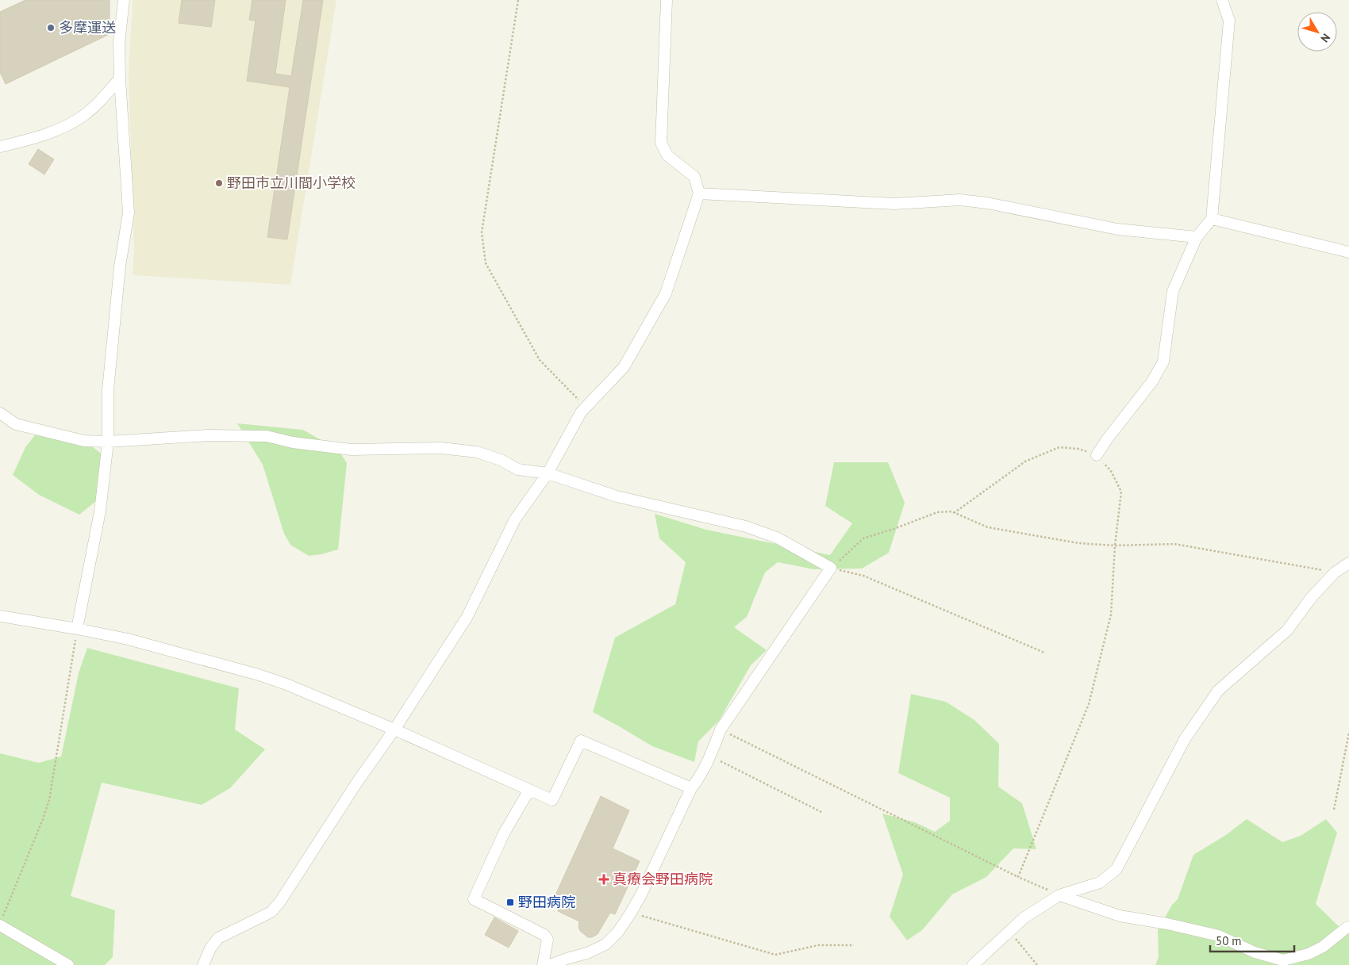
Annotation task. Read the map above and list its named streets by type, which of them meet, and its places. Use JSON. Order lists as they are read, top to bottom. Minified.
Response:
{"places":{"other":["多摩運送","野田市立川間小学校"],"health":["真療会野田病院"],"transit":["野田病院"]},"scale_bar":"50 m","north":"bottom right"}
